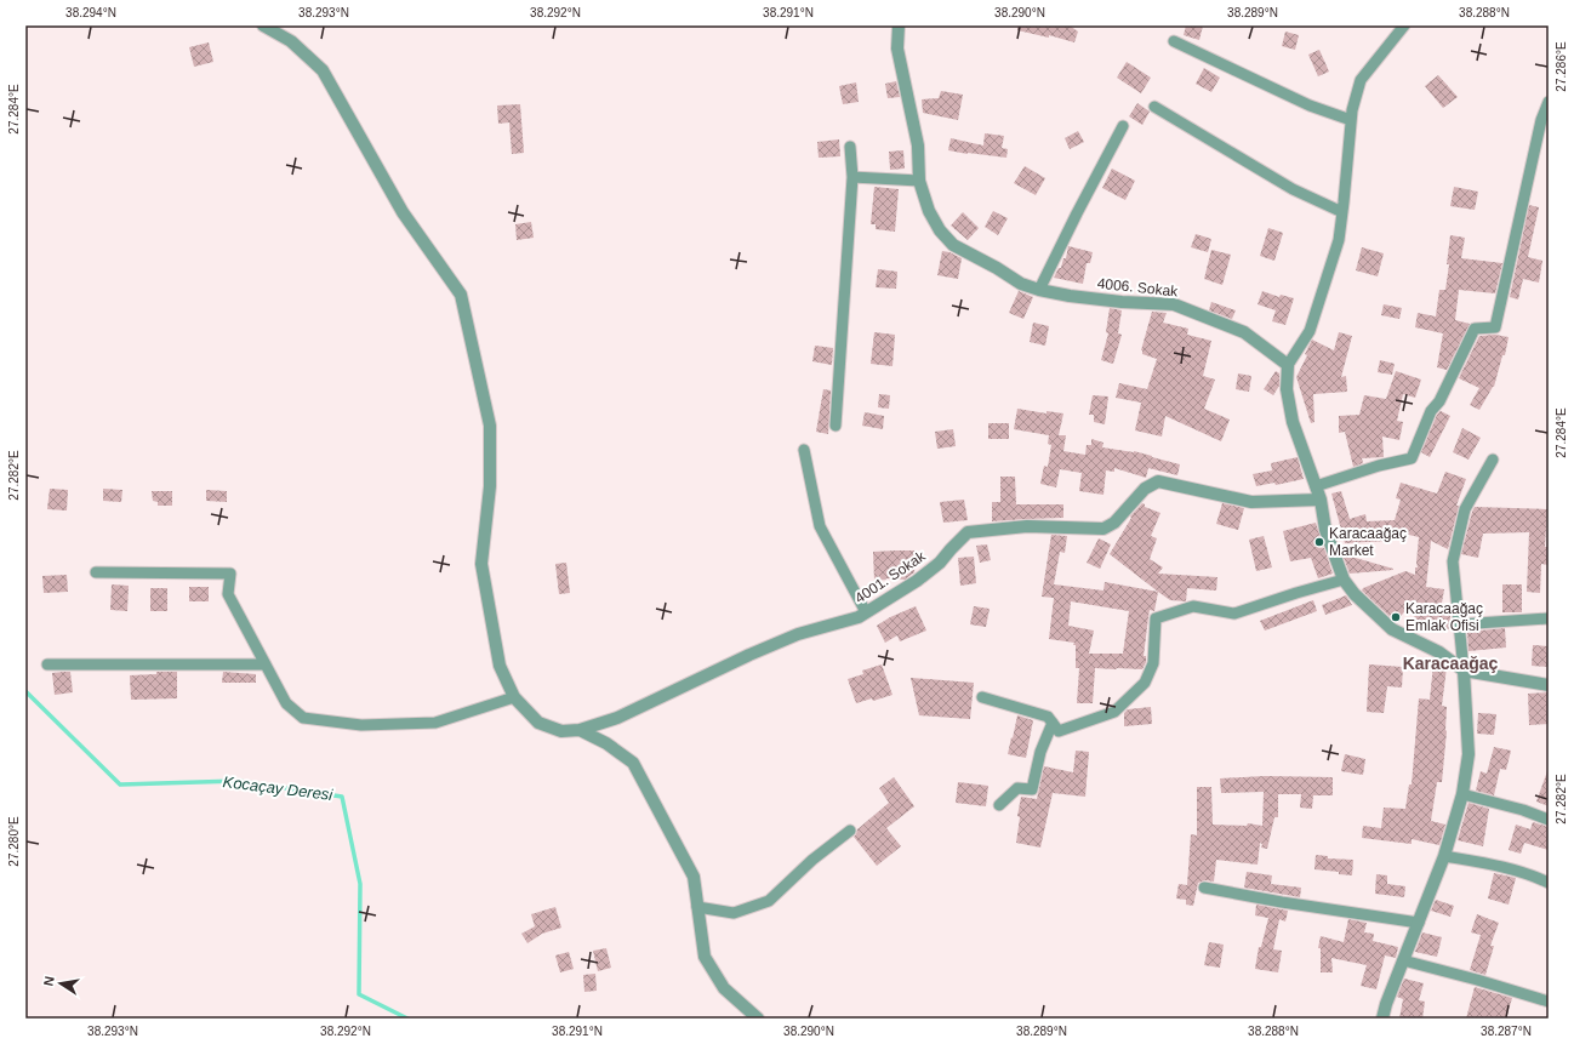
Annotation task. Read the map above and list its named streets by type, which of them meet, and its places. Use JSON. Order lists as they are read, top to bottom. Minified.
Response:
{"streets":{"street":["4006. Sokak","4001. Sokak"]},"districts":["Karacaağaç"],"water":["Kocaçay Deresi"],"places":["Karacaağaç Market","Karacaağaç Emlak Ofisi"],"north":"left","coordinates":["38.294°N","38.293°N","38.292°N","38.291°N","38.290°N","38.289°N","38.288°N","27.286°E","27.284°E","27.282°E","27.280°E","38.287°N"]}
